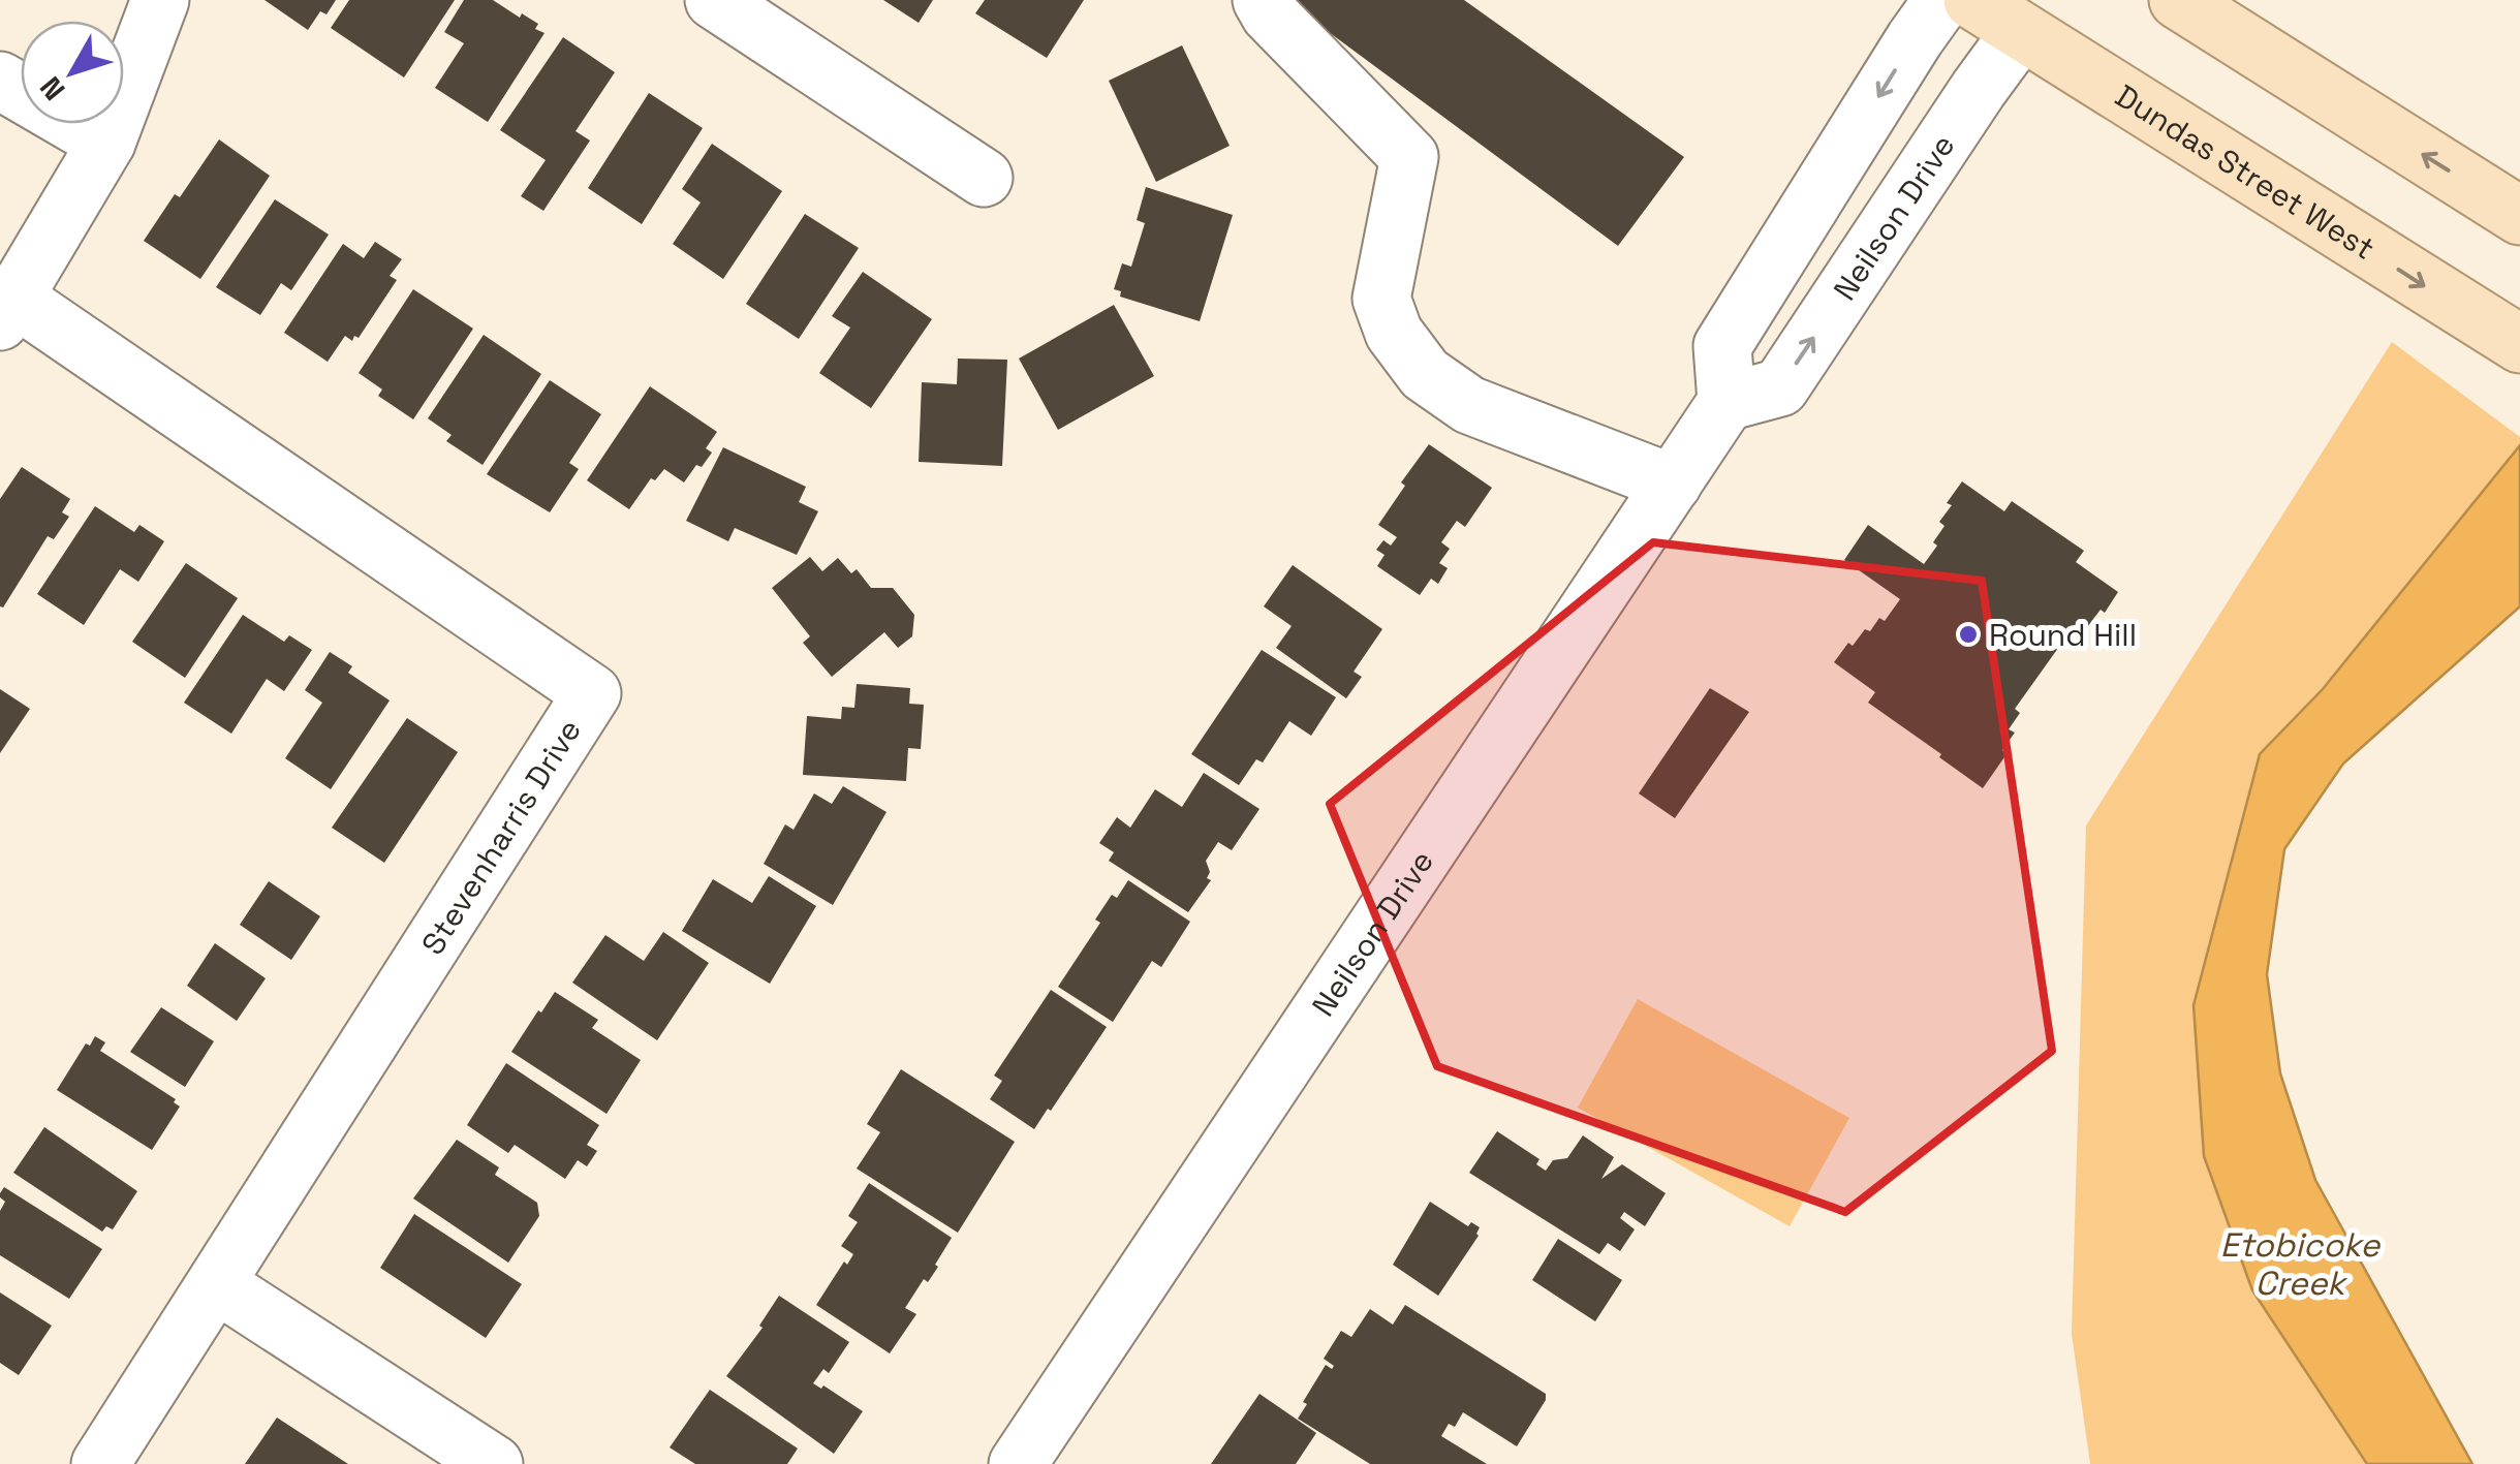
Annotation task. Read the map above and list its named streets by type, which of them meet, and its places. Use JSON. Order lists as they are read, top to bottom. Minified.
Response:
{"streets":{"main road":["Dundas Street West"],"street":["Neilson Drive","Stevenharris Drive"]},"crossings":[["Dundas Street West","Neilson Drive"]],"water":["Etobicoke Creek"],"places":["Round Hill"],"north":"bottom left"}
